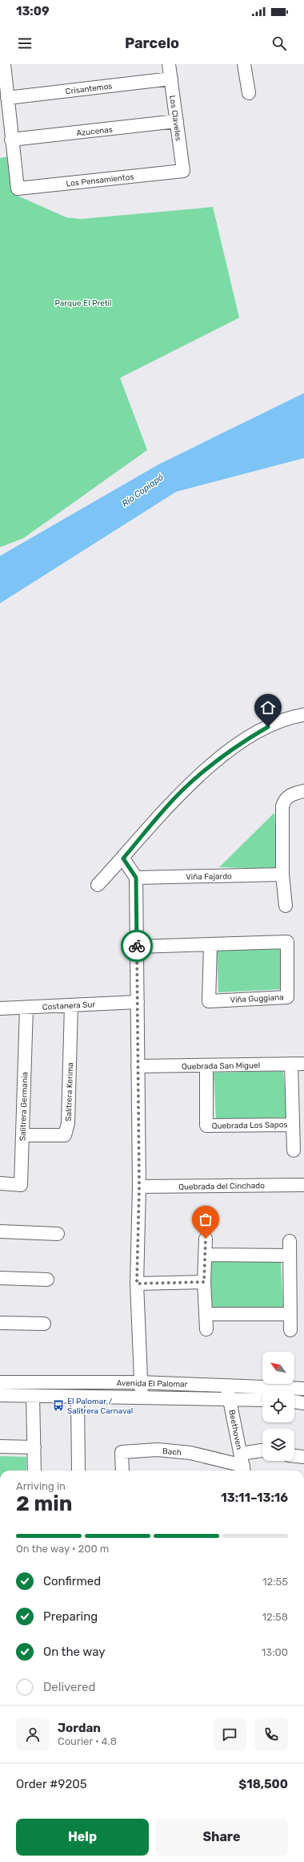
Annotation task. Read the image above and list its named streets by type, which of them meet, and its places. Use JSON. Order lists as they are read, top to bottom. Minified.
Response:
{"streets":{"street":["Crisantemos","Los Claveles","Azucenas","Los Pensamientos","Viña Fajardo","Viña Guggiana","Costanera Sur","Quebrada San Miguel","Salitrera Kerima","Salitrera Germania","Quebrada Los Sapos","Quebrada del Cinchado","Avenida El Palomar","Beethoven","Bach"]},"crossings":[["Crisantemos","Los Claveles"],["Los Claveles","Azucenas"],["Los Claveles","Los Pensamientos"],["Azucenas","Los Pensamientos"],["Costanera Sur","Salitrera Kerima"],["Costanera Sur","Salitrera Germania"],["Quebrada San Miguel","Quebrada Los Sapos"],["Salitrera Kerima","Salitrera Germania"],["Avenida El Palomar","Beethoven"],["Beethoven","Bach"]],"water":["Río Copiapó"],"parks":["Parque El Pretil"],"places":{"bus stop":["El Palomar / Salitrera Carnaval"]},"north":"top left","page":{"status":"13:09","header":"Parcelo","heading":["2 min","Arriving in","13:11–13:16"],"panel":["Jordan","Courier · 4.8","Order #9205","$18,500"],"bar":"On the way · 200 m","list":[["Confirmed","12:55"],["Preparing","12:58"],["On the way","13:00"],"Delivered"],"buttons":["Help","Share"]}}
